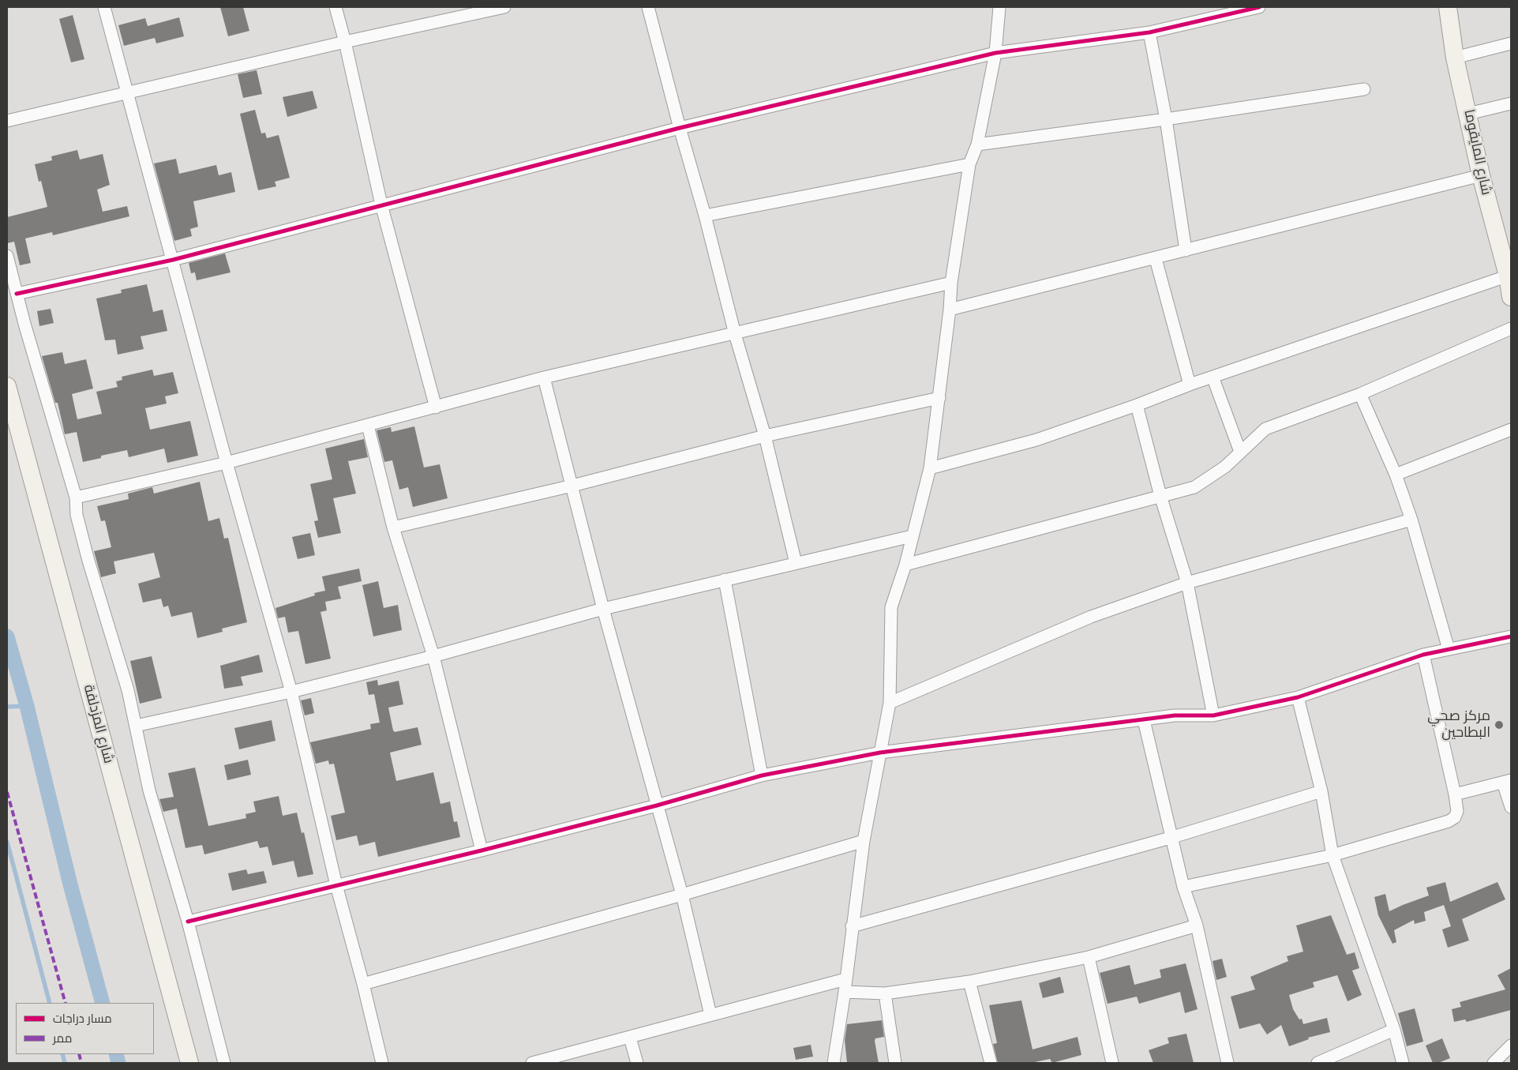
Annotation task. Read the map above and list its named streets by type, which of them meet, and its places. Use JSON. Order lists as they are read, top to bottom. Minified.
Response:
{"streets":{"street":["شارع المايقوما","شارع المزدلفة"]},"places":["مركز صحي البطاحين"],"legend":["مسار دراجات","ممر"]}
